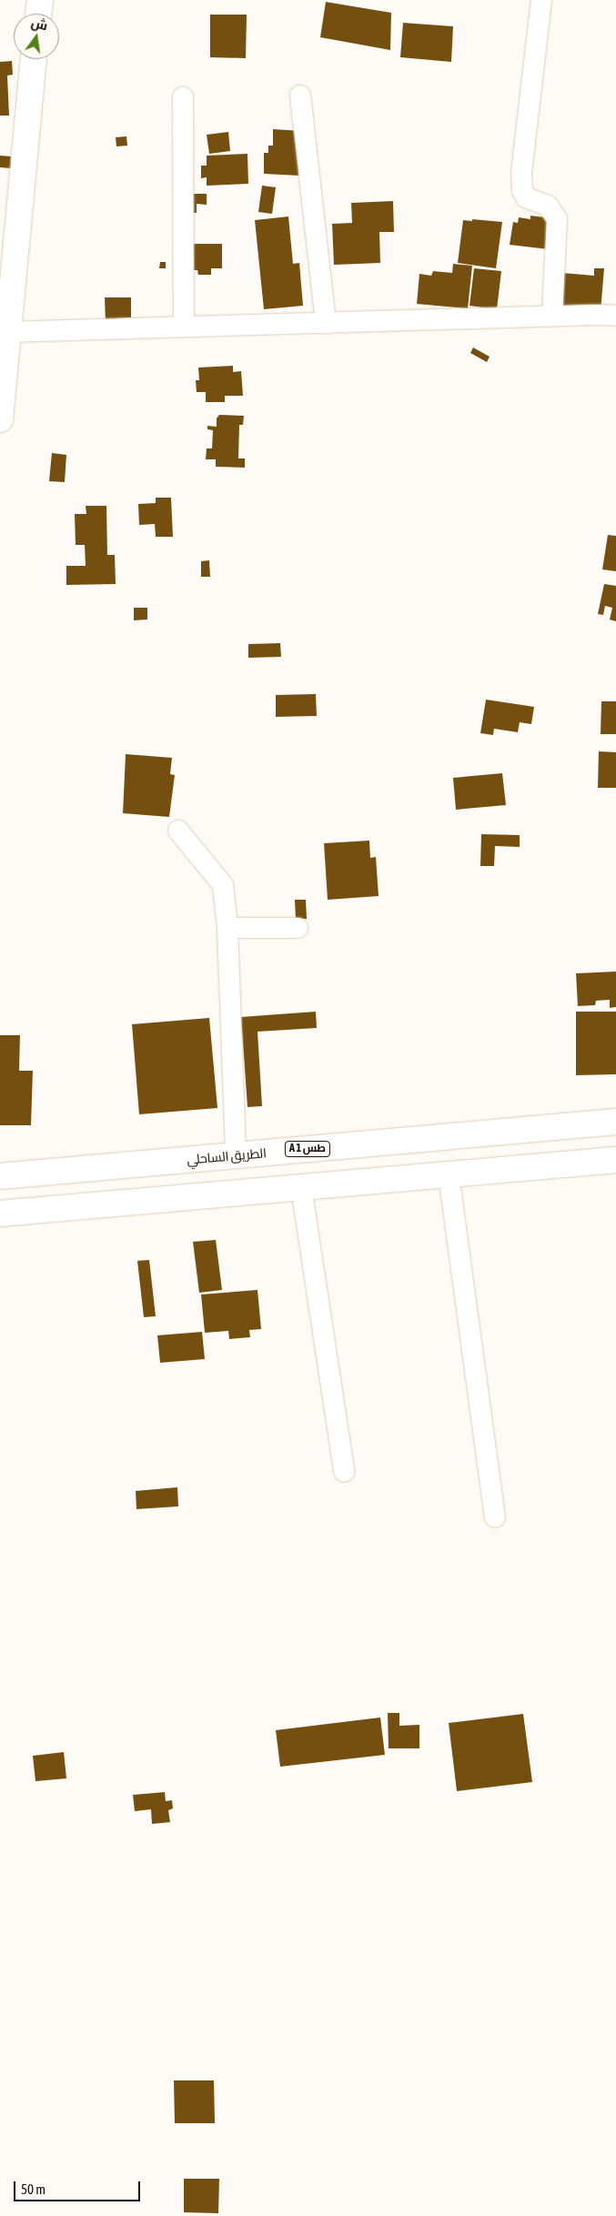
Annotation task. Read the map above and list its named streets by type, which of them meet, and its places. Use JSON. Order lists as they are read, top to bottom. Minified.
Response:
{"streets":{"main road":["A 1 طس","الطريق الساحلي"]},"scale_bar":"50 m","north":"top"}
